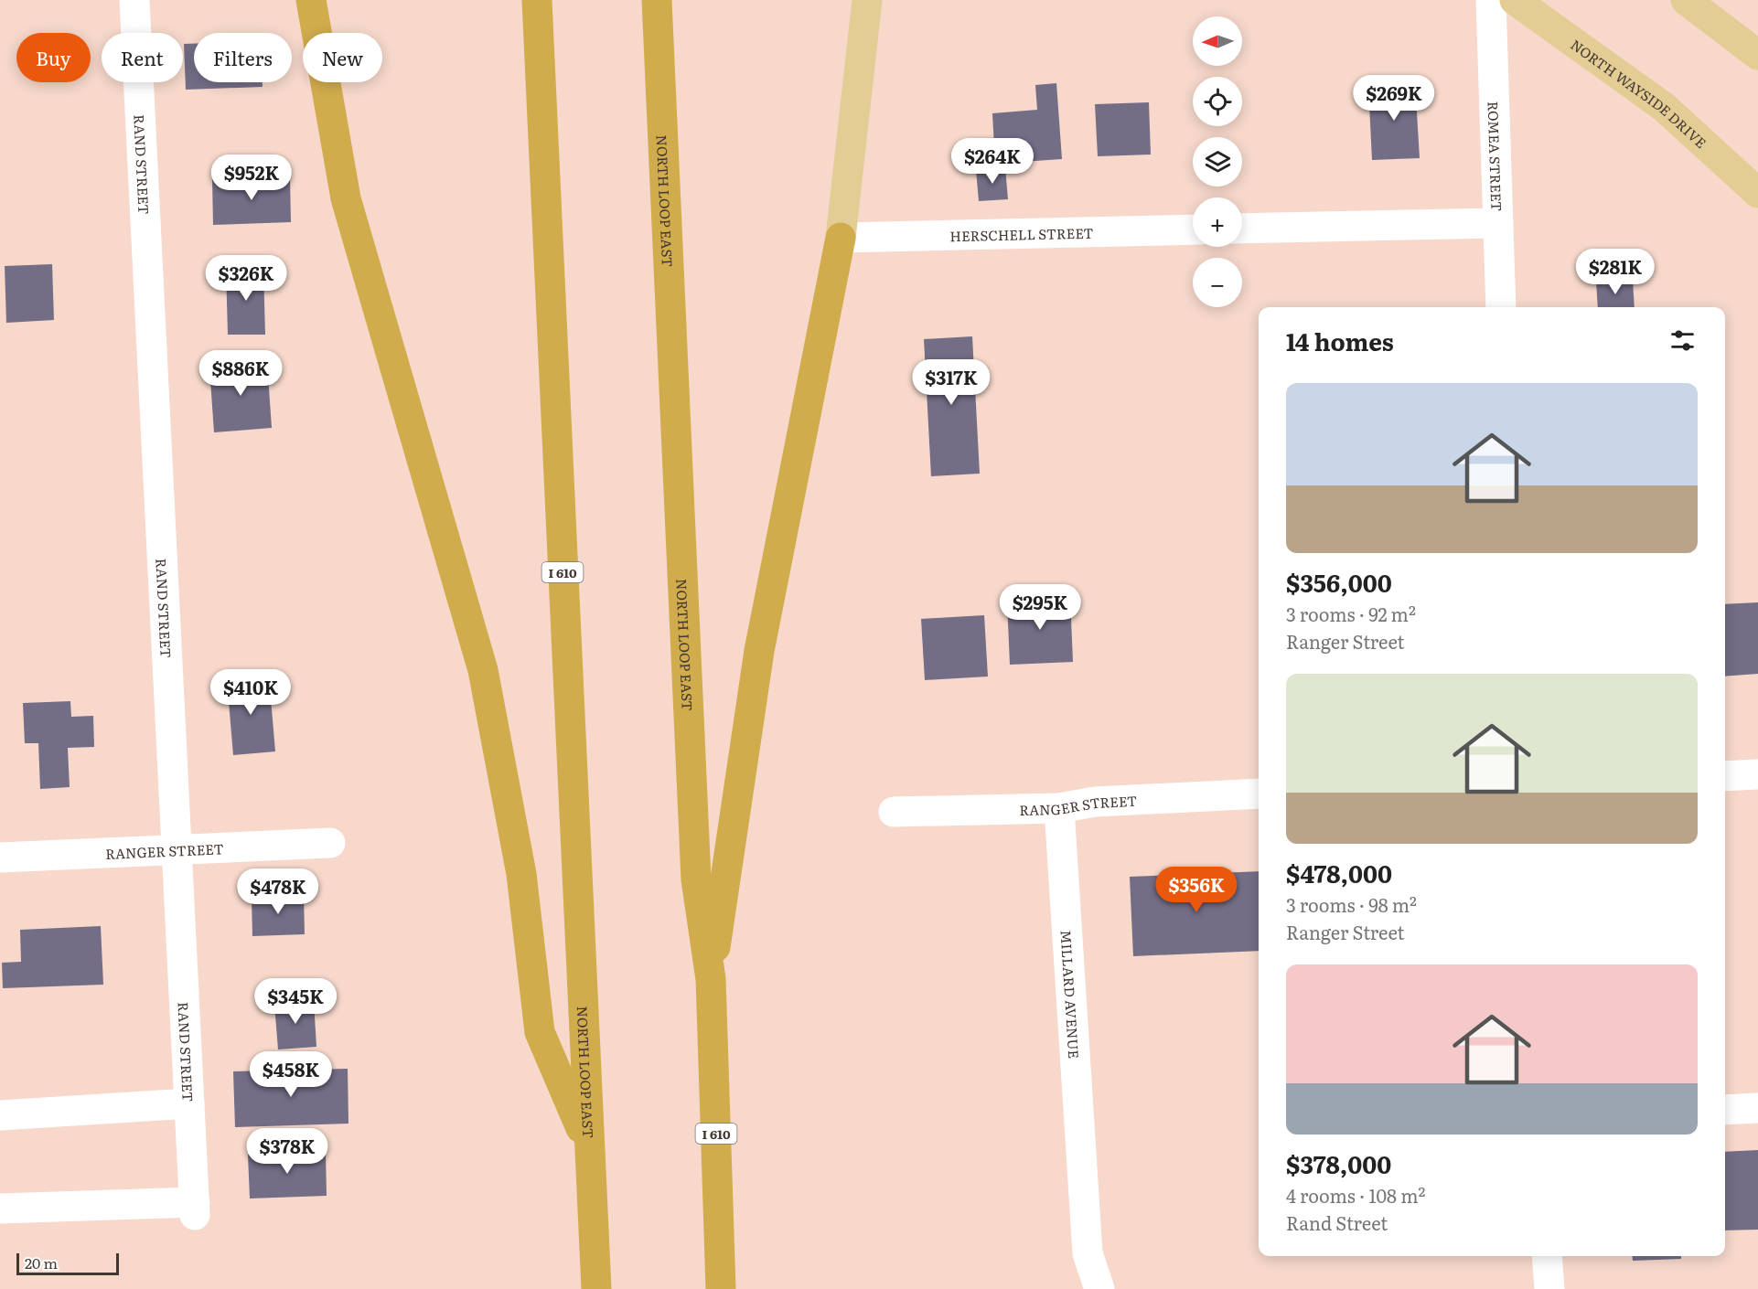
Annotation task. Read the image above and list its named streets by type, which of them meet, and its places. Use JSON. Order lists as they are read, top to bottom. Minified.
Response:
{"streets":{"highway":["NORTH LOOP EAST","I 610"],"main road":["NORTH WAYSIDE DRIVE"],"street":["ROMEA STREET","RAND STREET","HERSCHELL STREET","RANGER STREET","MILLARD AVENUE"]},"crossings":[["RAND STREET","RANGER STREET"],["RANGER STREET","MILLARD AVENUE"]],"scale_bar":"20 m","north":"left","page":{"map_buttons":["+","−"],"chip":["Buy","Rent","Filters","New"],"price":["$269K","$264K","$952K","$281K","$326K","$886K","$317K","$295K","$410K","$356K","$478K","$345K","$458K","$378K"],"heading":"14 homes","list":[{"name":"$356,000","note":"3 rooms · 92 m² · Ranger Street"},{"name":"$478,000","note":"3 rooms · 98 m² · Ranger Street"},{"name":"$378,000","note":"4 rooms · 108 m² · Rand Street"}],"scale":"20 m"}}
